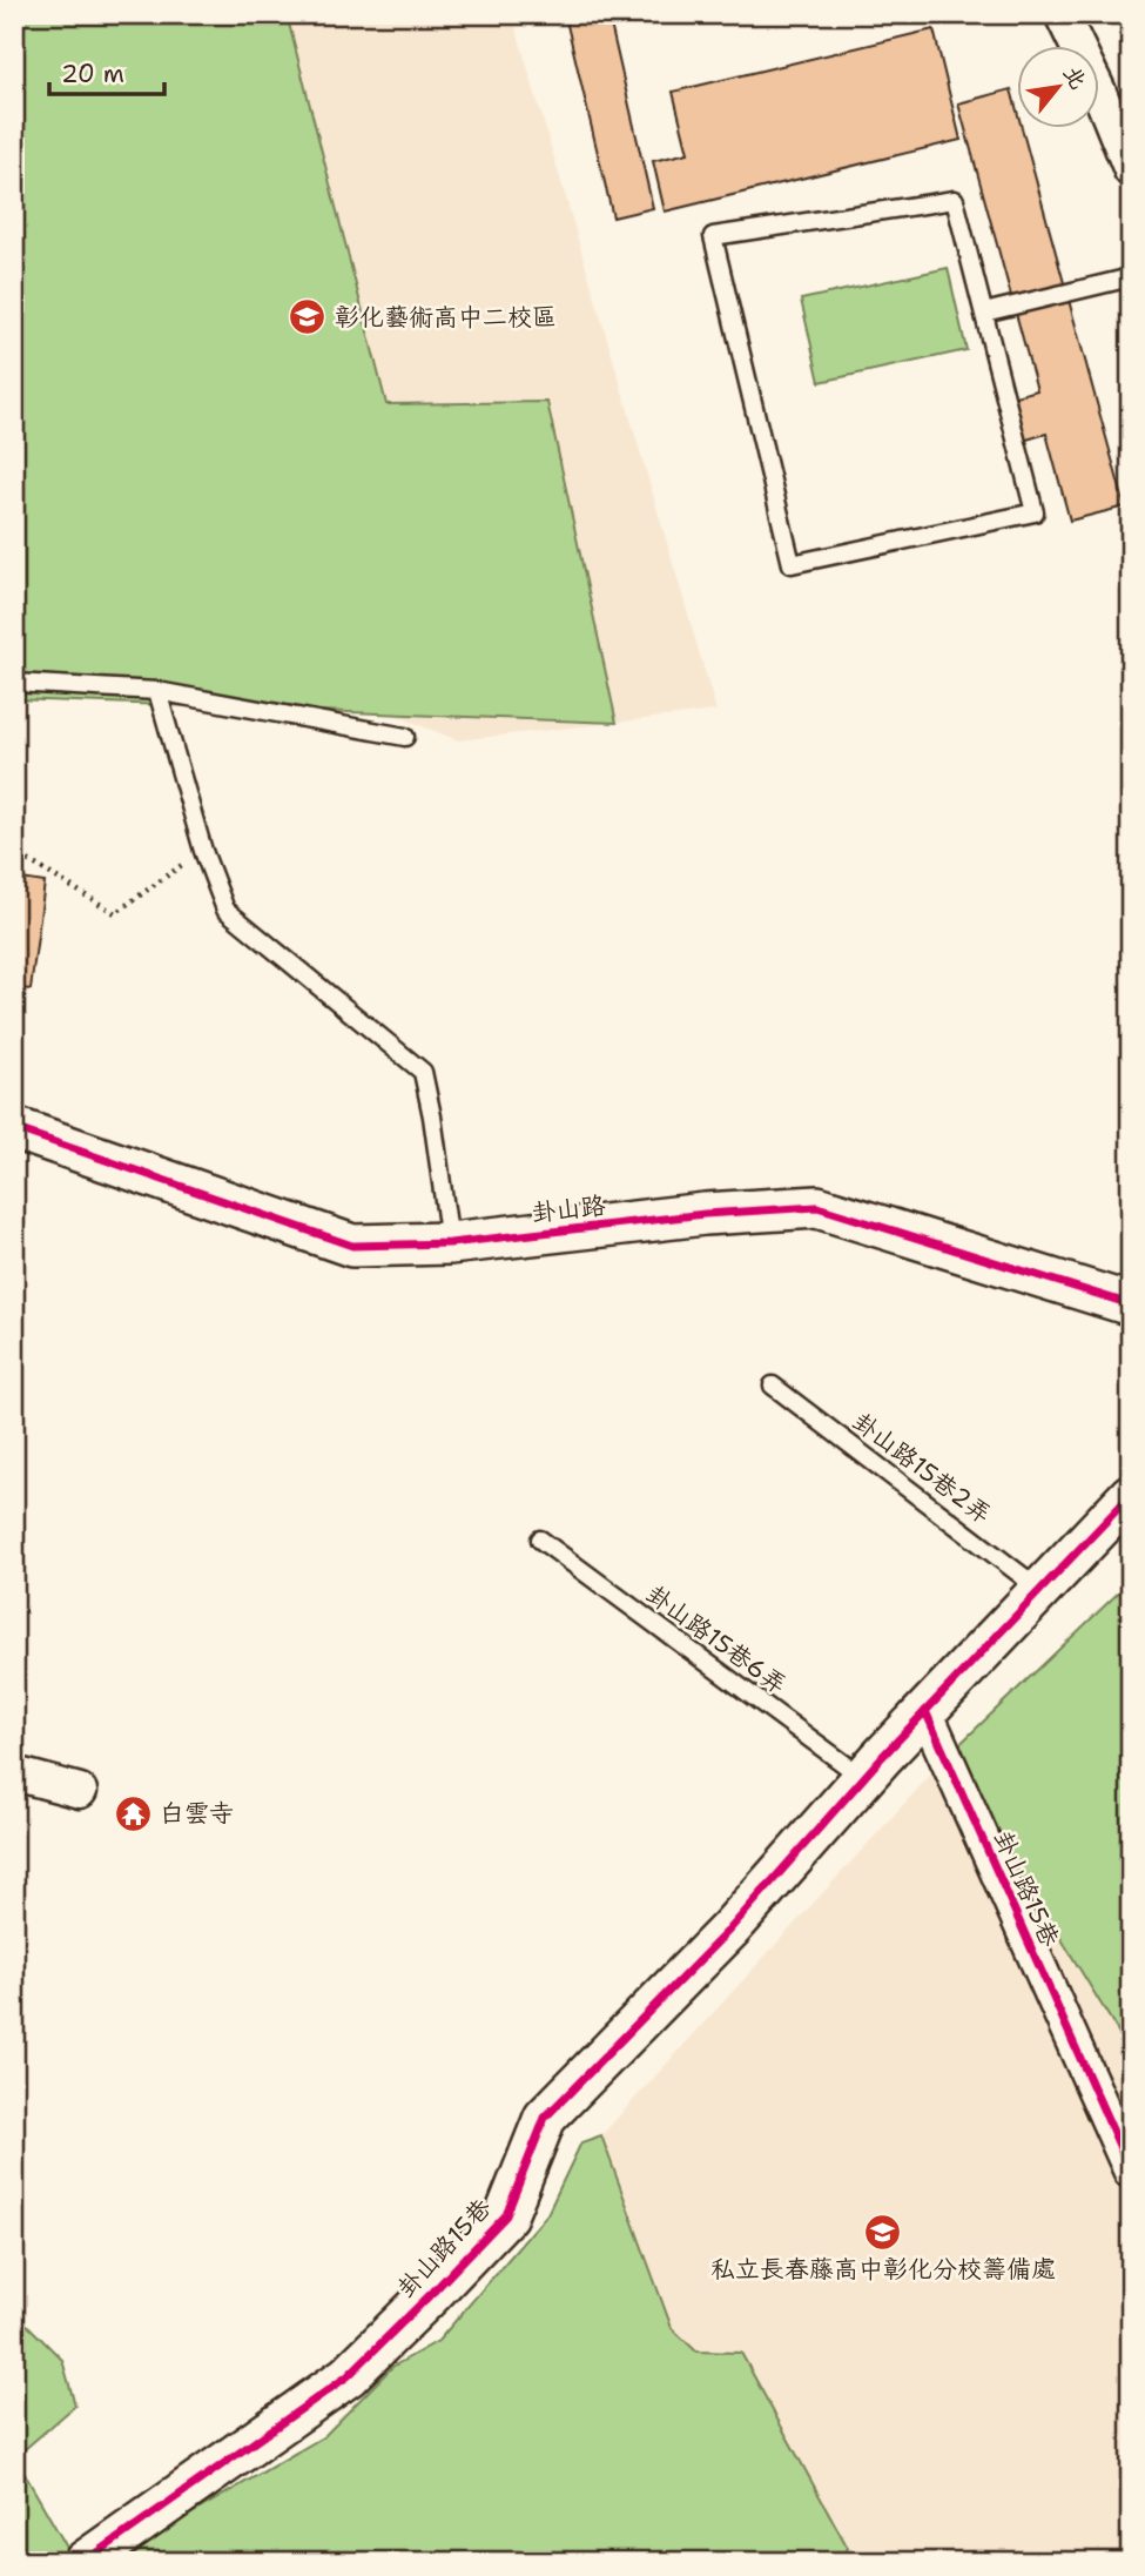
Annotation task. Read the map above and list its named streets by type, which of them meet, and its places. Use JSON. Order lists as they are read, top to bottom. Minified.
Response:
{"streets":{"street":["卦山路","卦山路15巷"],"lane":["卦山路15巷2弄","卦山路15巷6弄"]},"crossings":[["卦山路15巷2弄","卦山路15巷"],["卦山路15巷6弄","卦山路15巷"]],"places":{"school or university":["彰化藝術高中二校區","私立長春藤高中彰化分校籌備處"],"temple":["白雲寺"]},"scale_bar":"20 m","north":"top right"}
